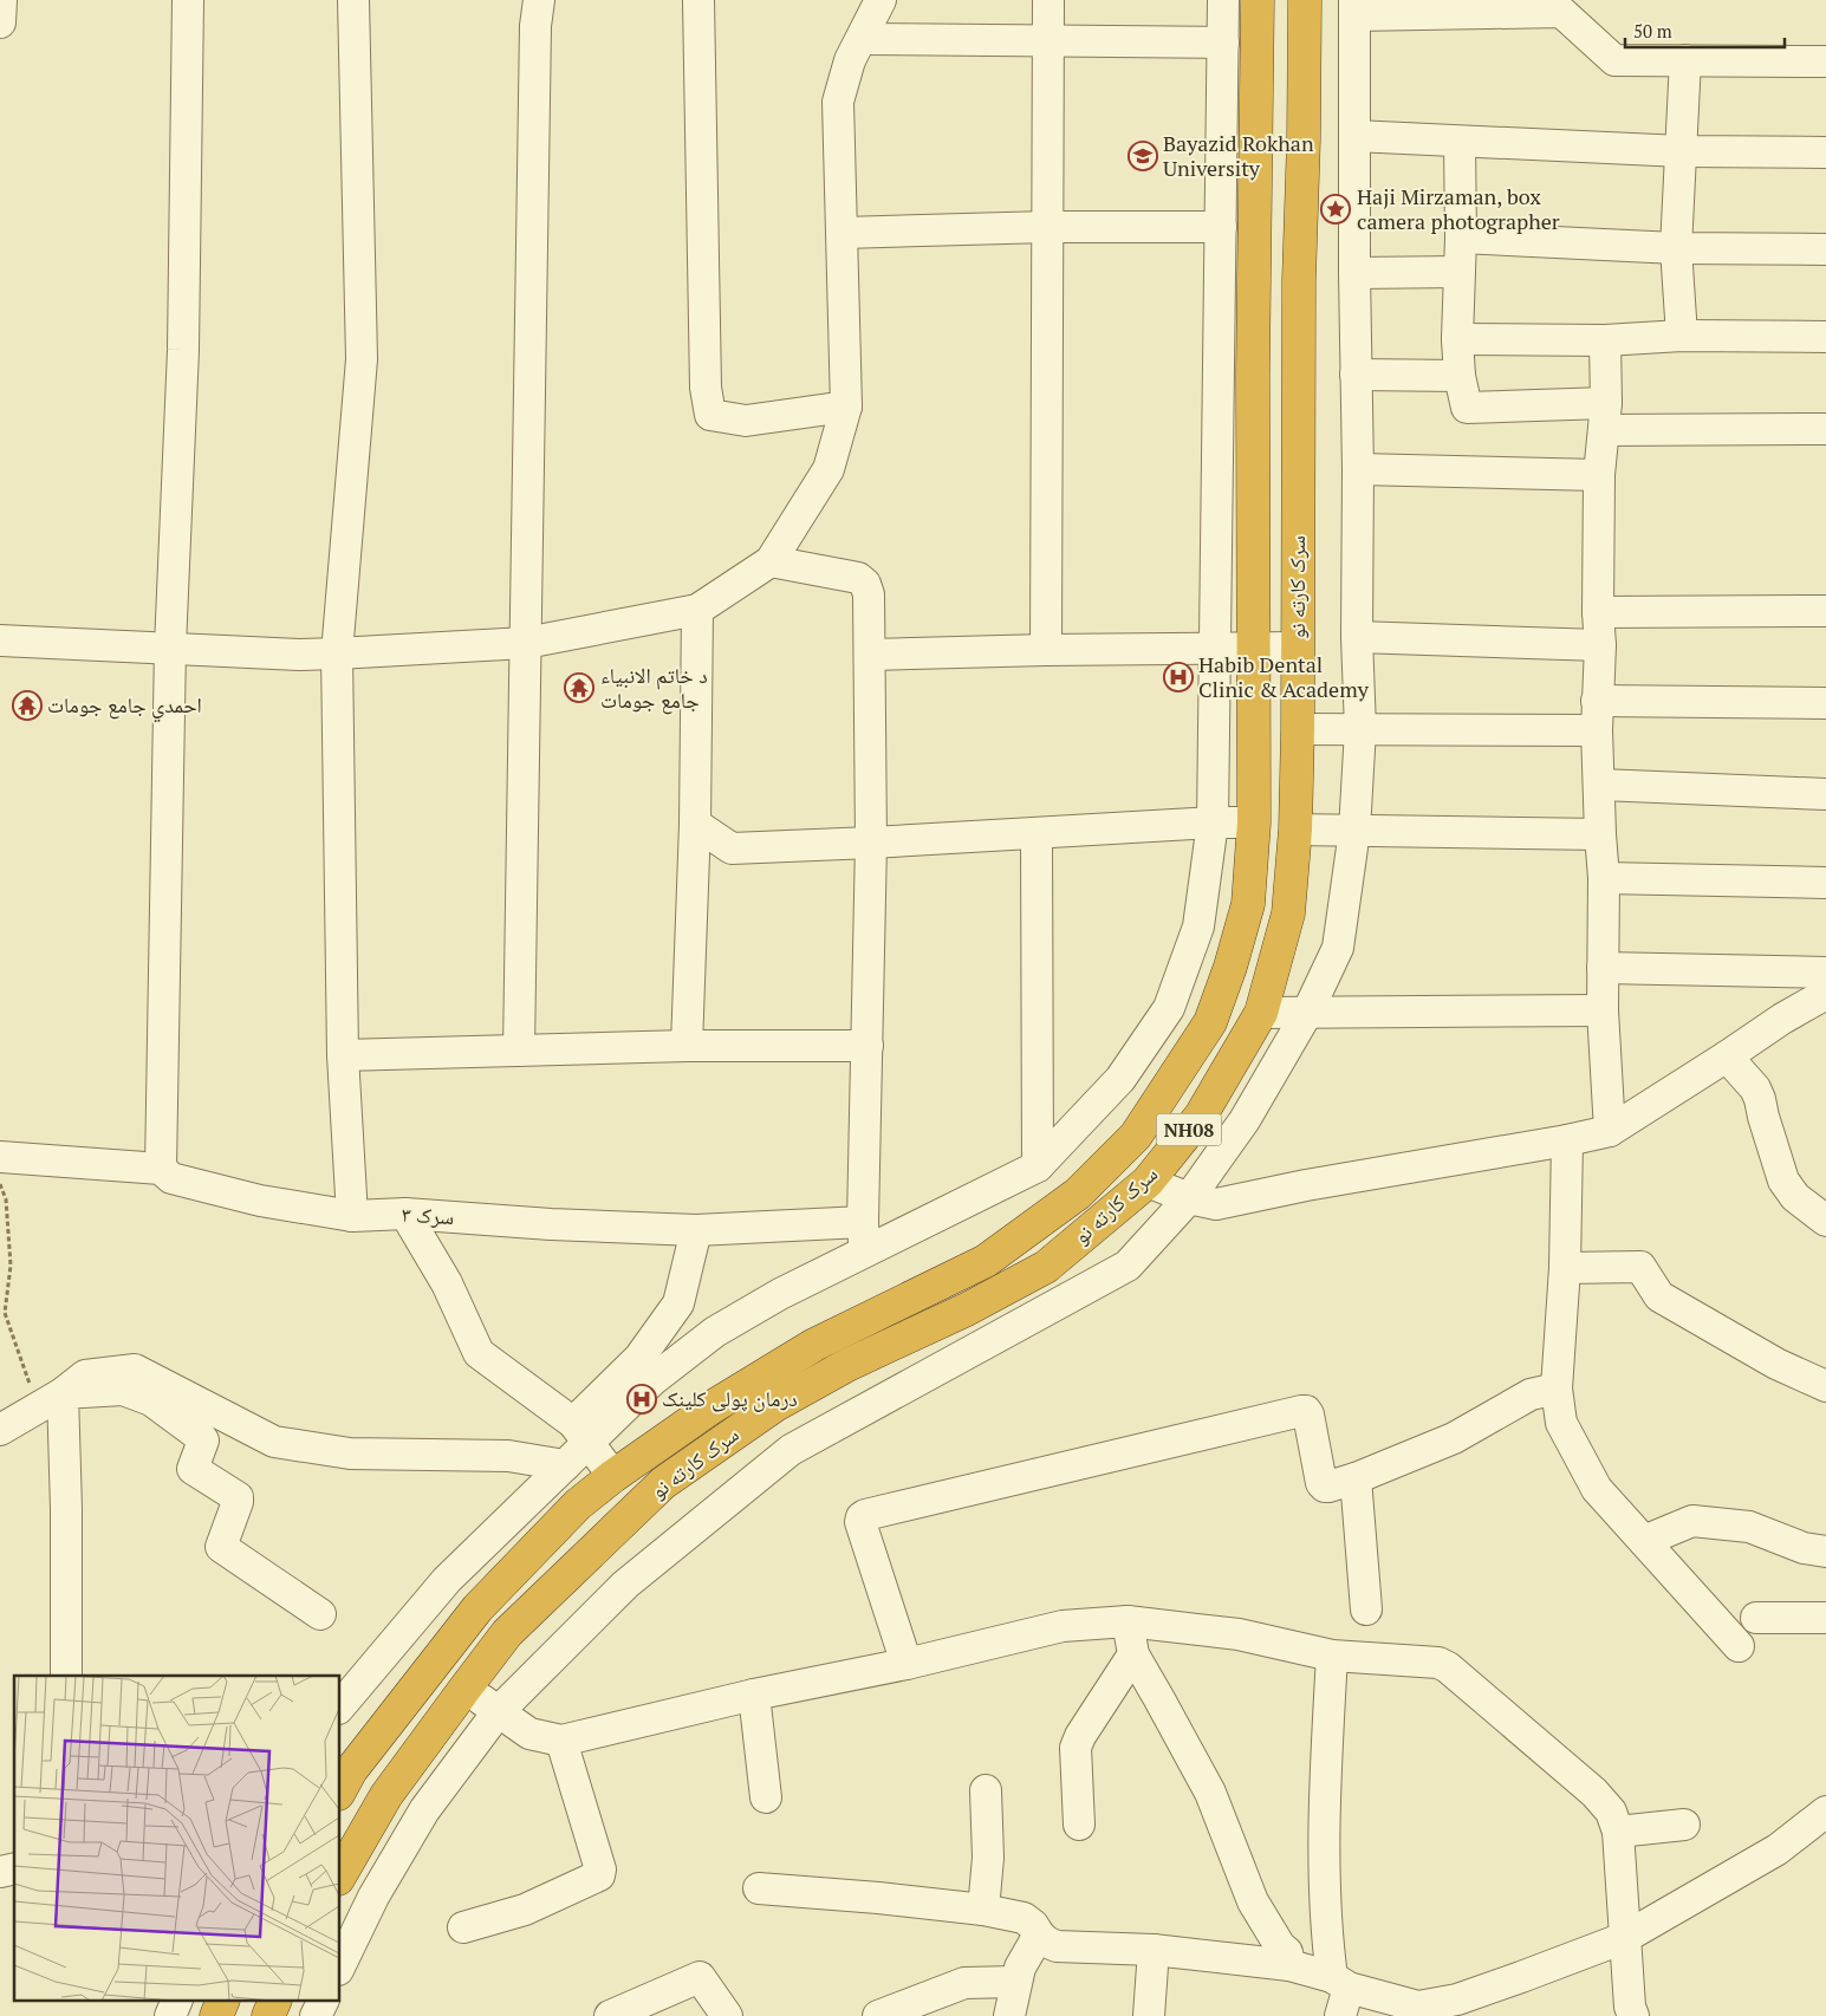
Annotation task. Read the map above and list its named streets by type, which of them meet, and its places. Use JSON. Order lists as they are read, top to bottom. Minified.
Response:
{"streets":{"highway":["سرک کارته نو","NH08"],"street":["سرک ۳"]},"places":{"school or university":["Bayazid Rokhan University"],"place":["Haji Mirzaman, box camera photographer"],"hospital":["Habib Dental Clinic & Academy","درمان پولی کلینک"],"temple":["د خاتم الانبیاء جامع جومات","احمدي جامع جومات"]},"scale_bar":"50 m"}
